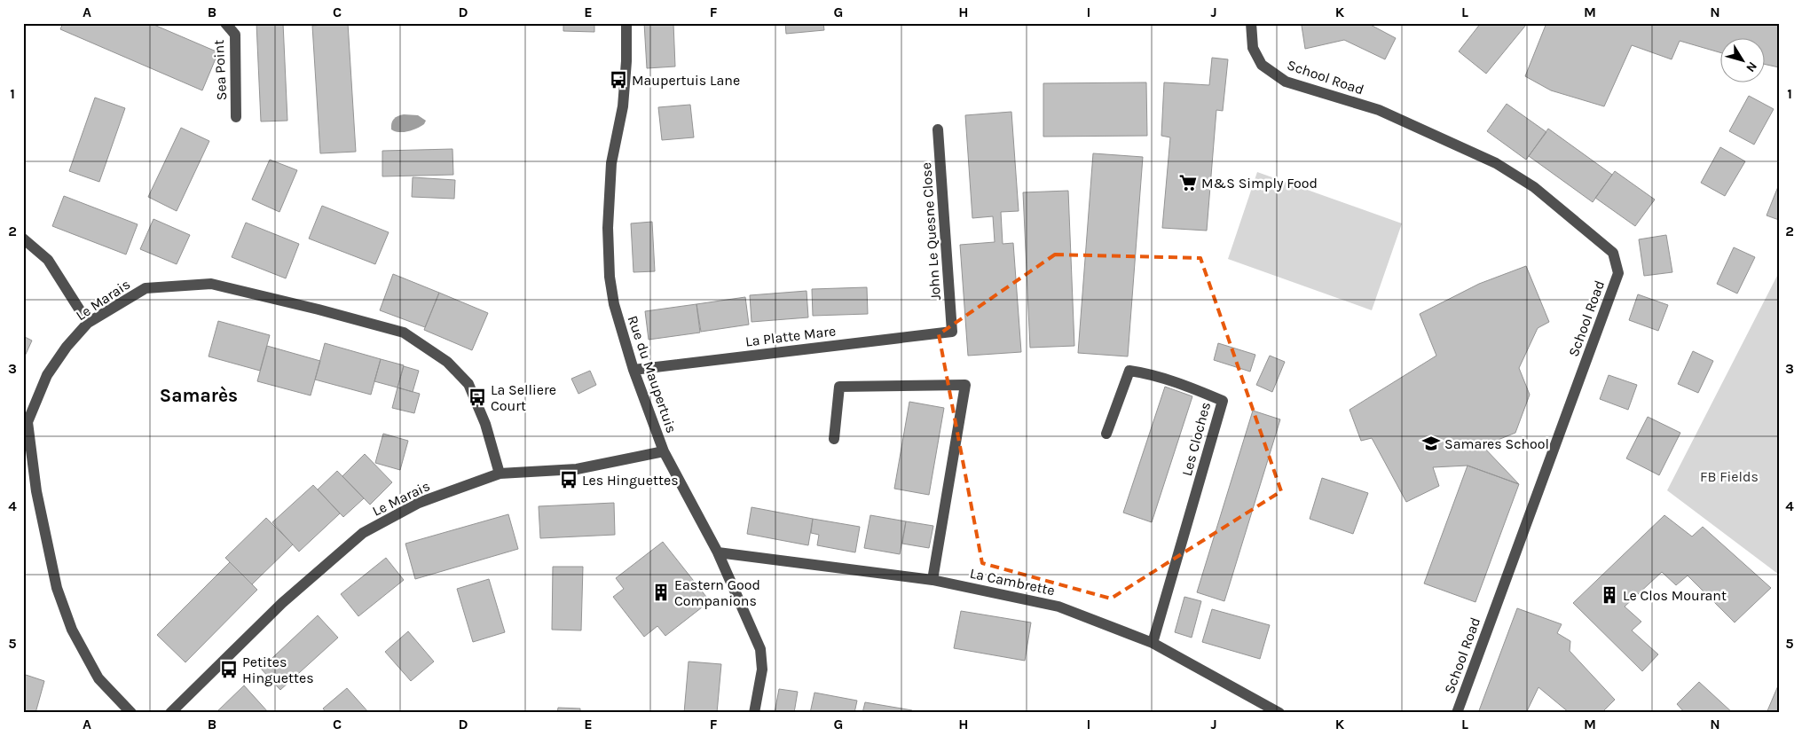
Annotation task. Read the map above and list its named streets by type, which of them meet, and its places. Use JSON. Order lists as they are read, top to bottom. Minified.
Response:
{"streets":{"street":["Sea Point","School Road","John Le Quesne Close","Le Marais","La Platte Mare","Rue du Maupertuis","Les Cloches","La Cambrette"]},"crossings":[["John Le Quesne Close","La Platte Mare"],["Le Marais","Rue du Maupertuis"],["La Platte Mare","Rue du Maupertuis"],["Rue du Maupertuis","La Cambrette"],["Les Cloches","La Cambrette"]],"districts":["Samarès"],"parks":["FB Fields"],"places":{"bus stop":["Maupertuis Lane","La Selliere Court","Les Hinguettes","Petites Hinguettes"],"supermarket":["M&S Simply Food"],"school or university":["Samares School"],"building":["Eastern Good Companions","Le Clos Mourant"]},"north":"bottom right","grid":{"columns":["A","B","C","D","E","F","G","H","I","J","K","L","M","N"],"rows":["1","2","3","4","5"]}}
